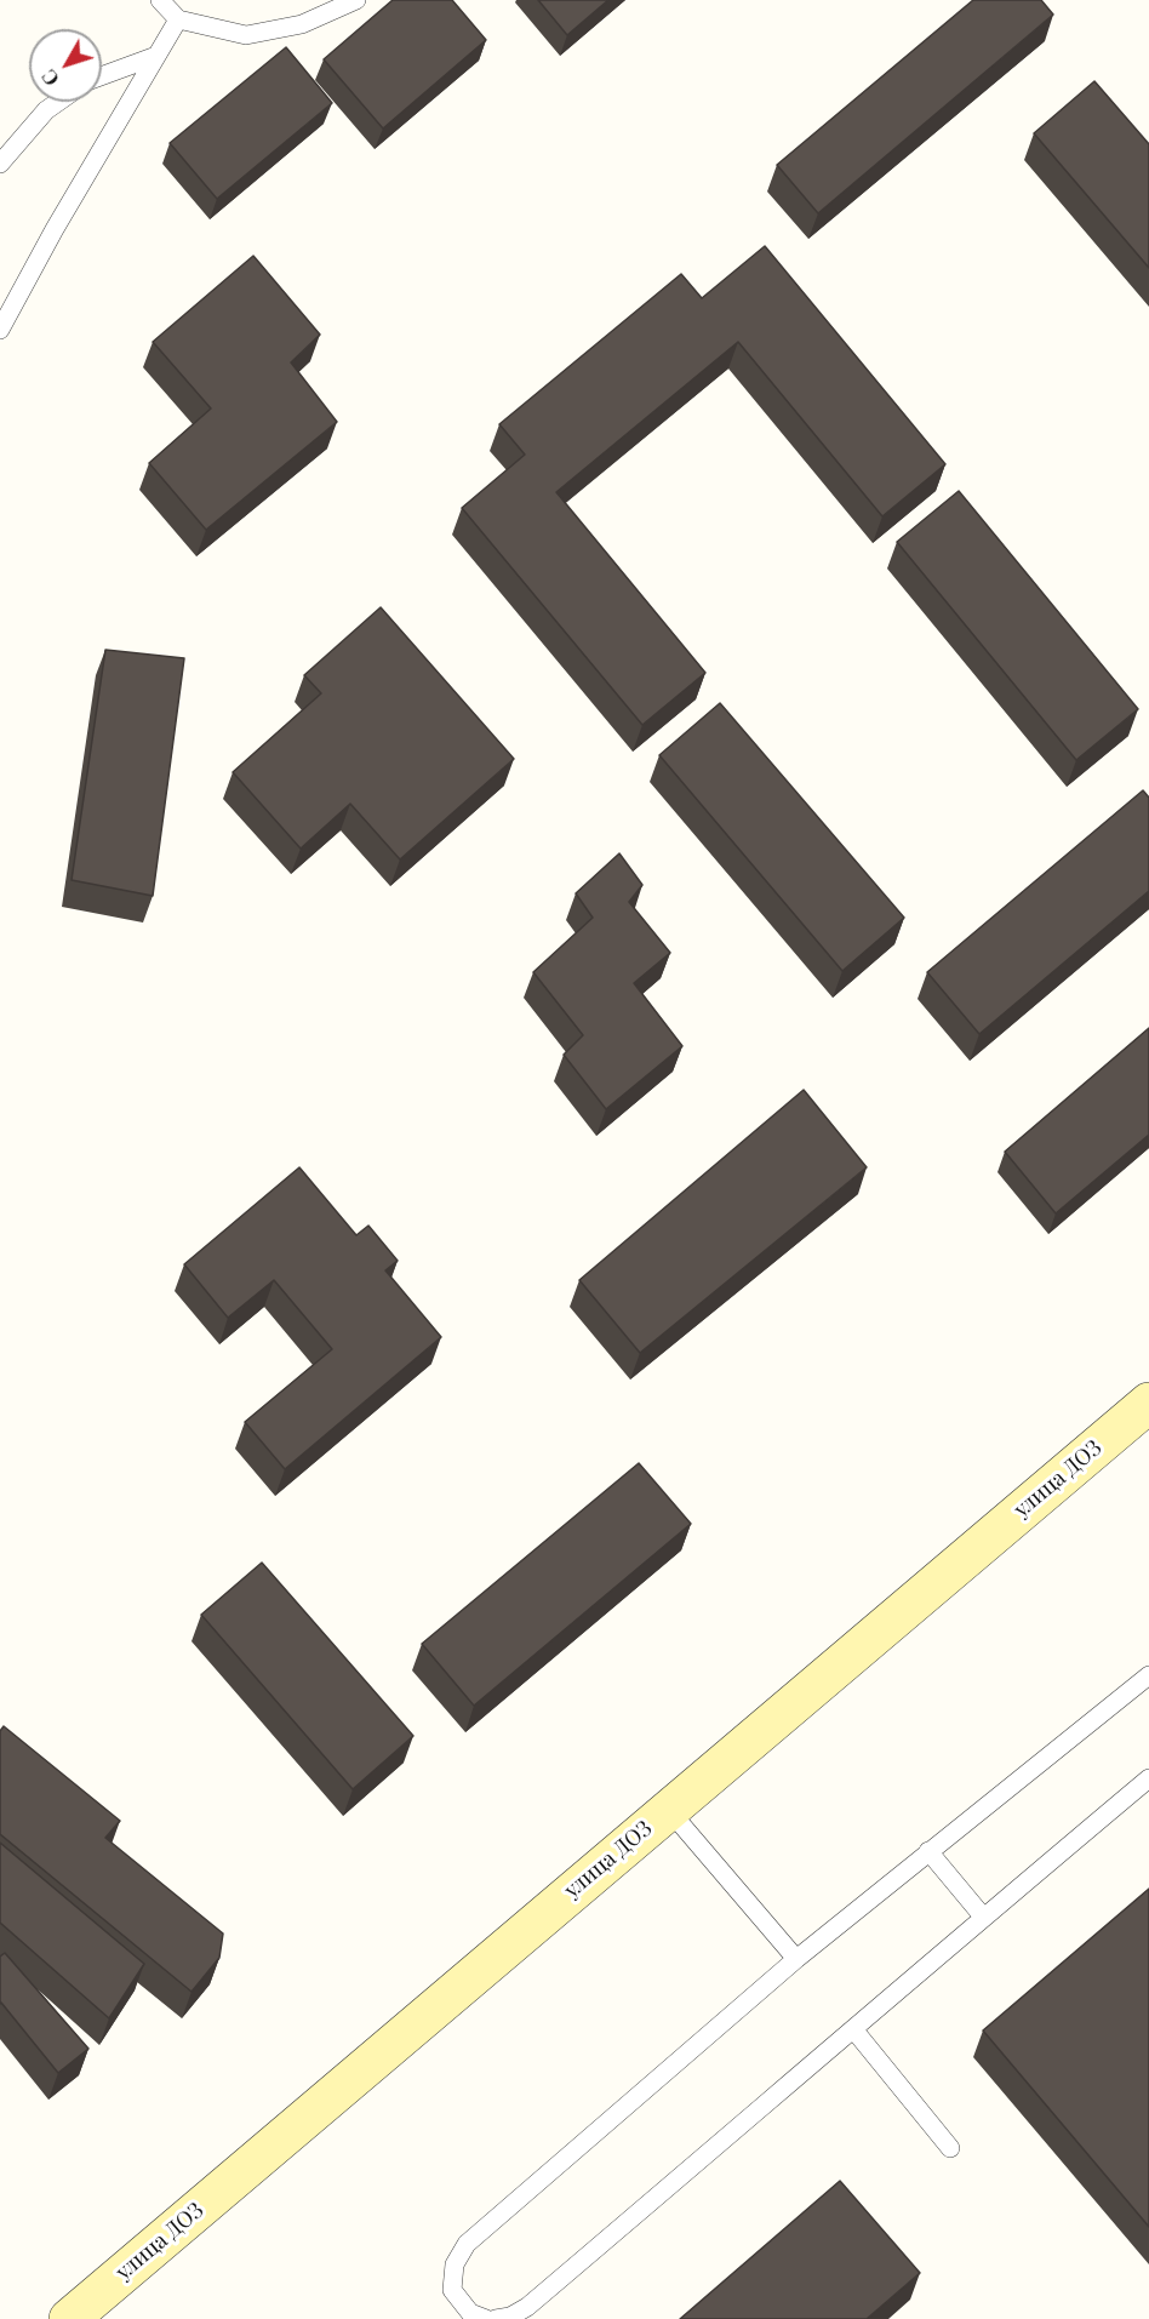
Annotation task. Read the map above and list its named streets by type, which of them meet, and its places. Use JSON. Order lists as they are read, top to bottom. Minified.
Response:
{"streets":{"main road":["улица ДОЗ"]},"north":"bottom left"}
